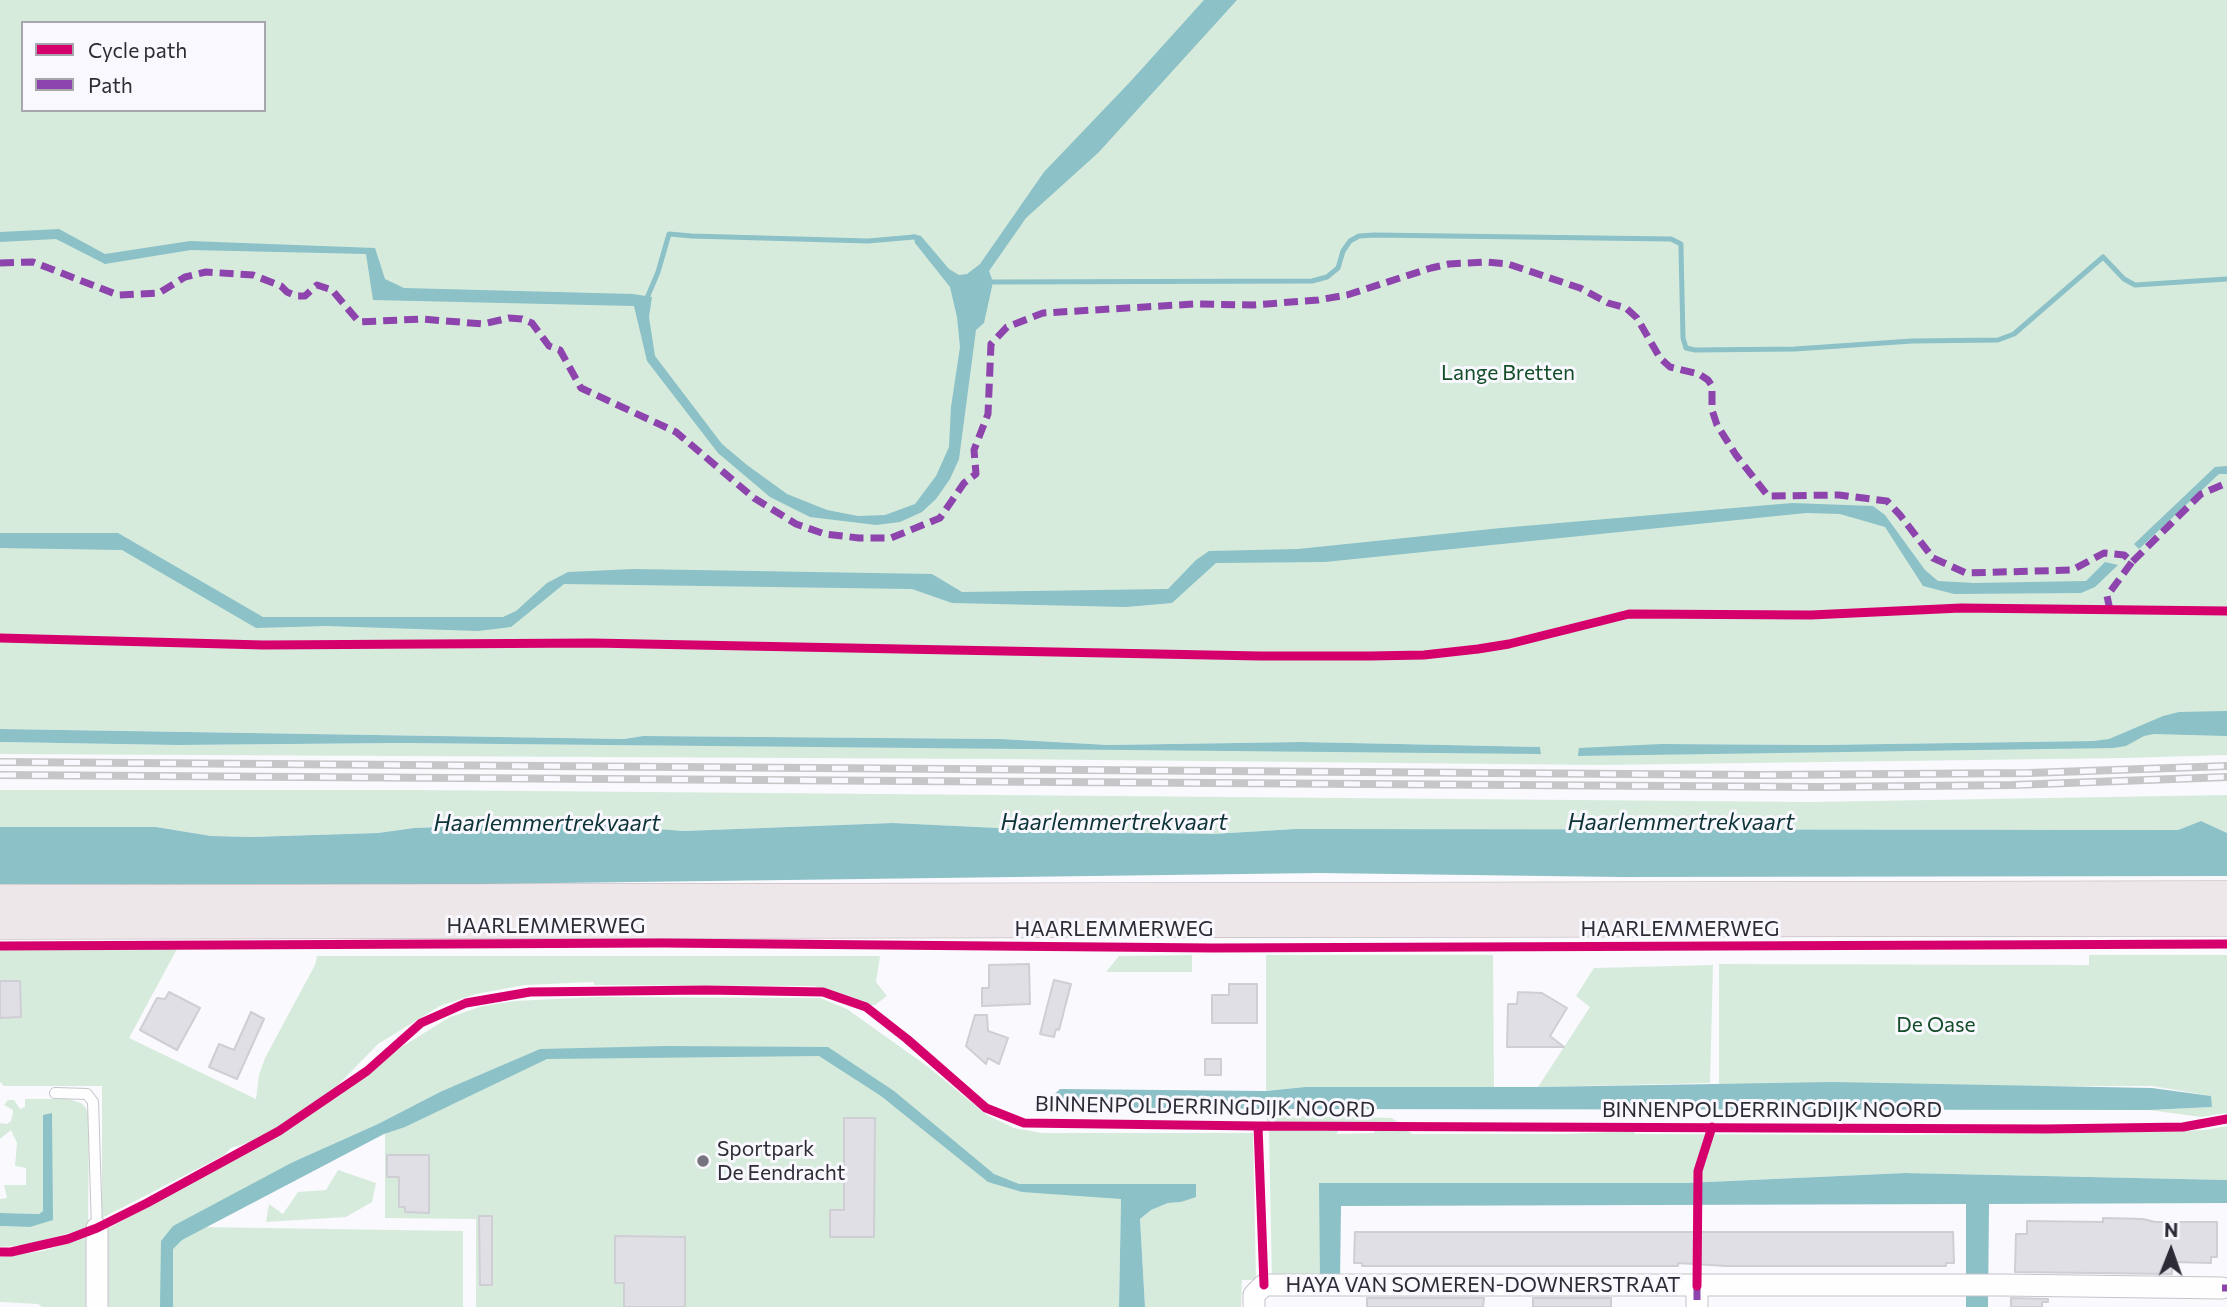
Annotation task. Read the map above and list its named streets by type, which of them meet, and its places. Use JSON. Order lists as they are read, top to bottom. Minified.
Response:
{"streets":{"main road":["HAARLEMMERWEG"],"street":["HAYA VAN SOMEREN-DOWNERSTRAAT"],"cycle path":["BINNENPOLDERRINGDIJK NOORD"]},"water":["Haarlemmertrekvaart"],"parks":["Lange Bretten","De Oase"],"places":["Sportpark De Eendracht"],"legend":["Cycle path","Path"],"north":"top"}
